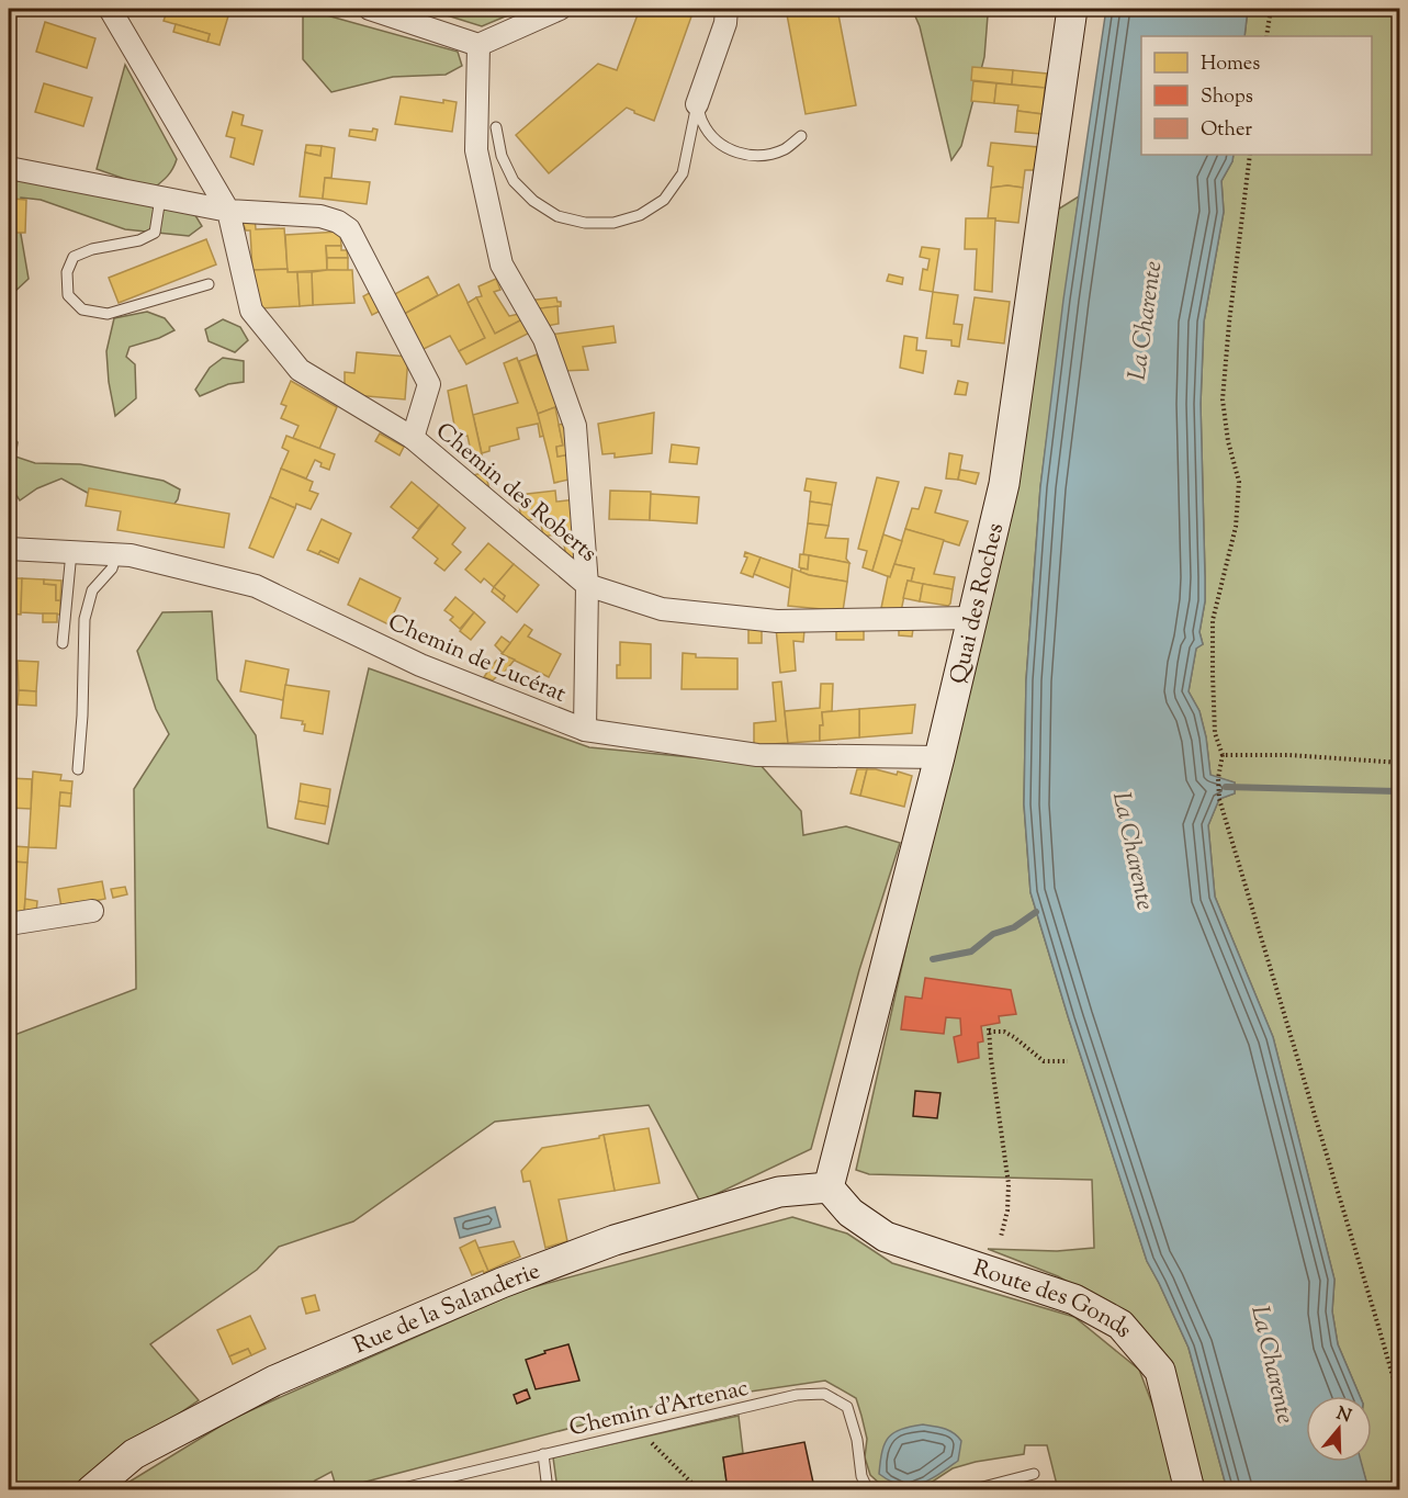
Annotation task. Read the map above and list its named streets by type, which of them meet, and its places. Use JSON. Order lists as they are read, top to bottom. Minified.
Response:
{"streets":{"street":["Chemin des Roberts","Quai des Roches","Chemin de Lucérat","Route des Gonds","Rue de la Salanderie"],"lane":["Chemin d'Artenac"]},"crossings":[["Chemin des Roberts","Quai des Roches"],["Quai des Roches","Chemin de Lucérat"],["Quai des Roches","Route des Gonds"],["Quai des Roches","Rue de la Salanderie"],["Route des Gonds","Rue de la Salanderie"]],"water":["La Charente"],"legend":["Homes","Shops","Other"],"north":"top"}
